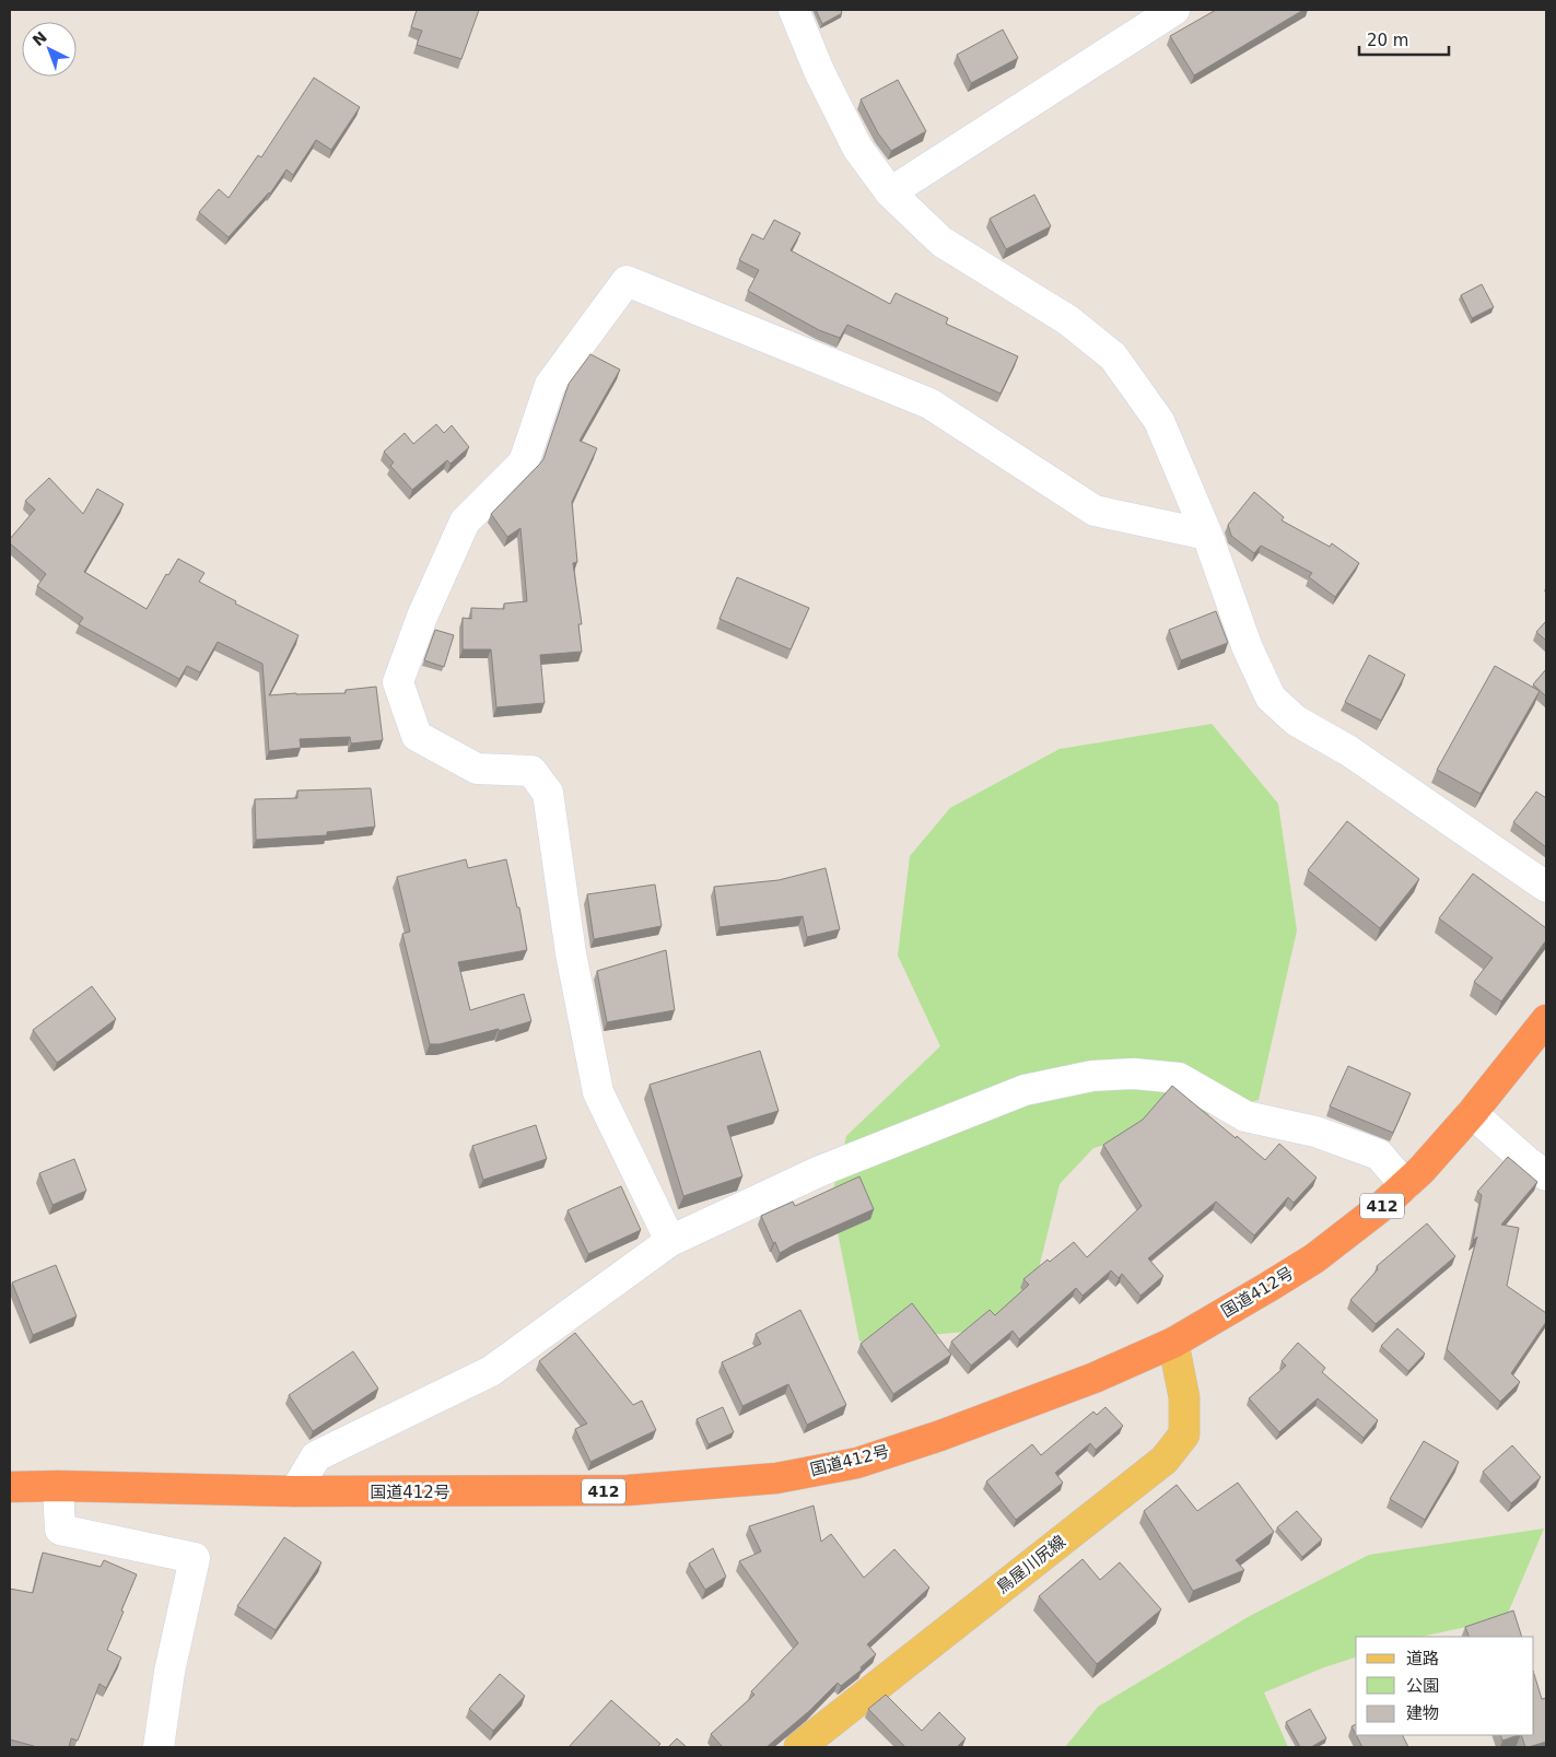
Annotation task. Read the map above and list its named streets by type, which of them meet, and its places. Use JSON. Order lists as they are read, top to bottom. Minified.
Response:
{"streets":{"highway":["412","国道412号"],"main road":["鳥屋川尻線"]},"crossings":[["国道412号","鳥屋川尻線"]],"legend":["道路","公園","建物"],"scale_bar":"20 m","north":"top left"}
